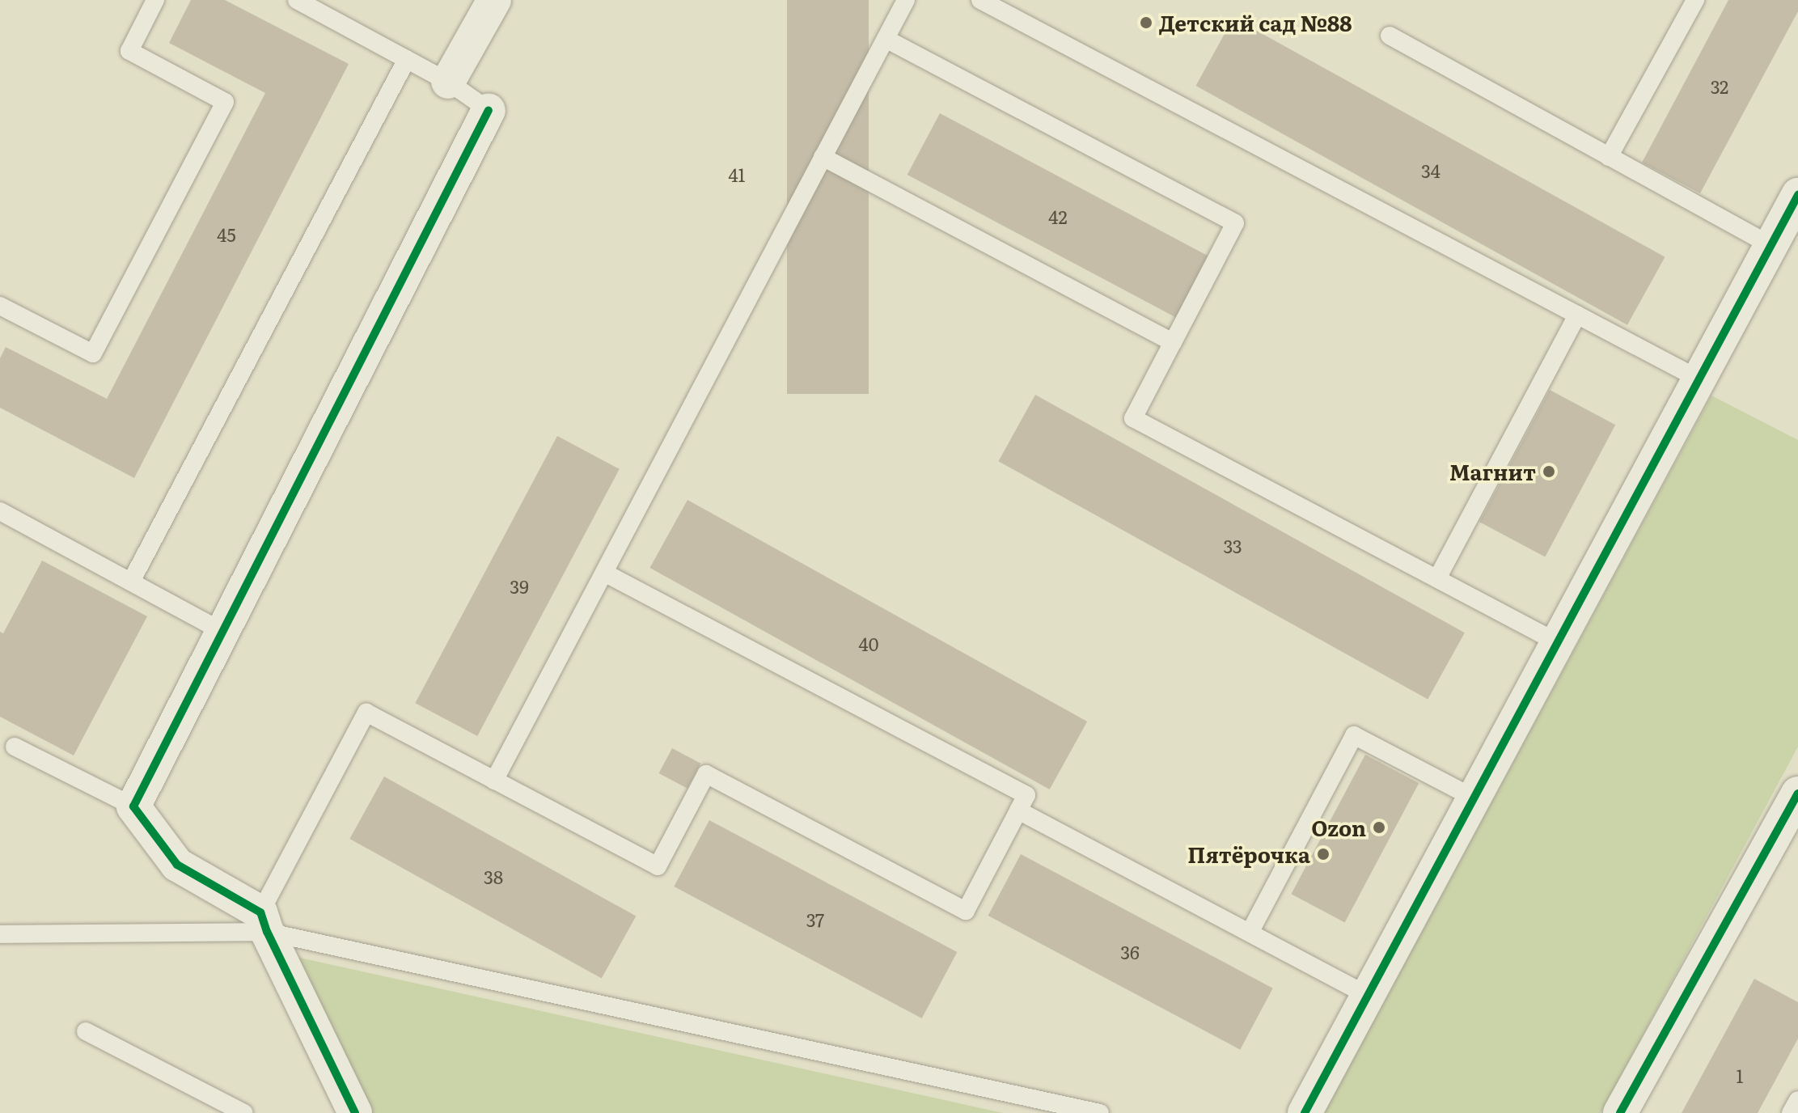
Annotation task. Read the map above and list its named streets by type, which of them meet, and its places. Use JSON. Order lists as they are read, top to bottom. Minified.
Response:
{"places":["Детский сад №88","Магнит","Ozon","Пятёрочка"],"house_numbers":["32","34","41","42","45","33","39","40","38","37","36","1"]}
